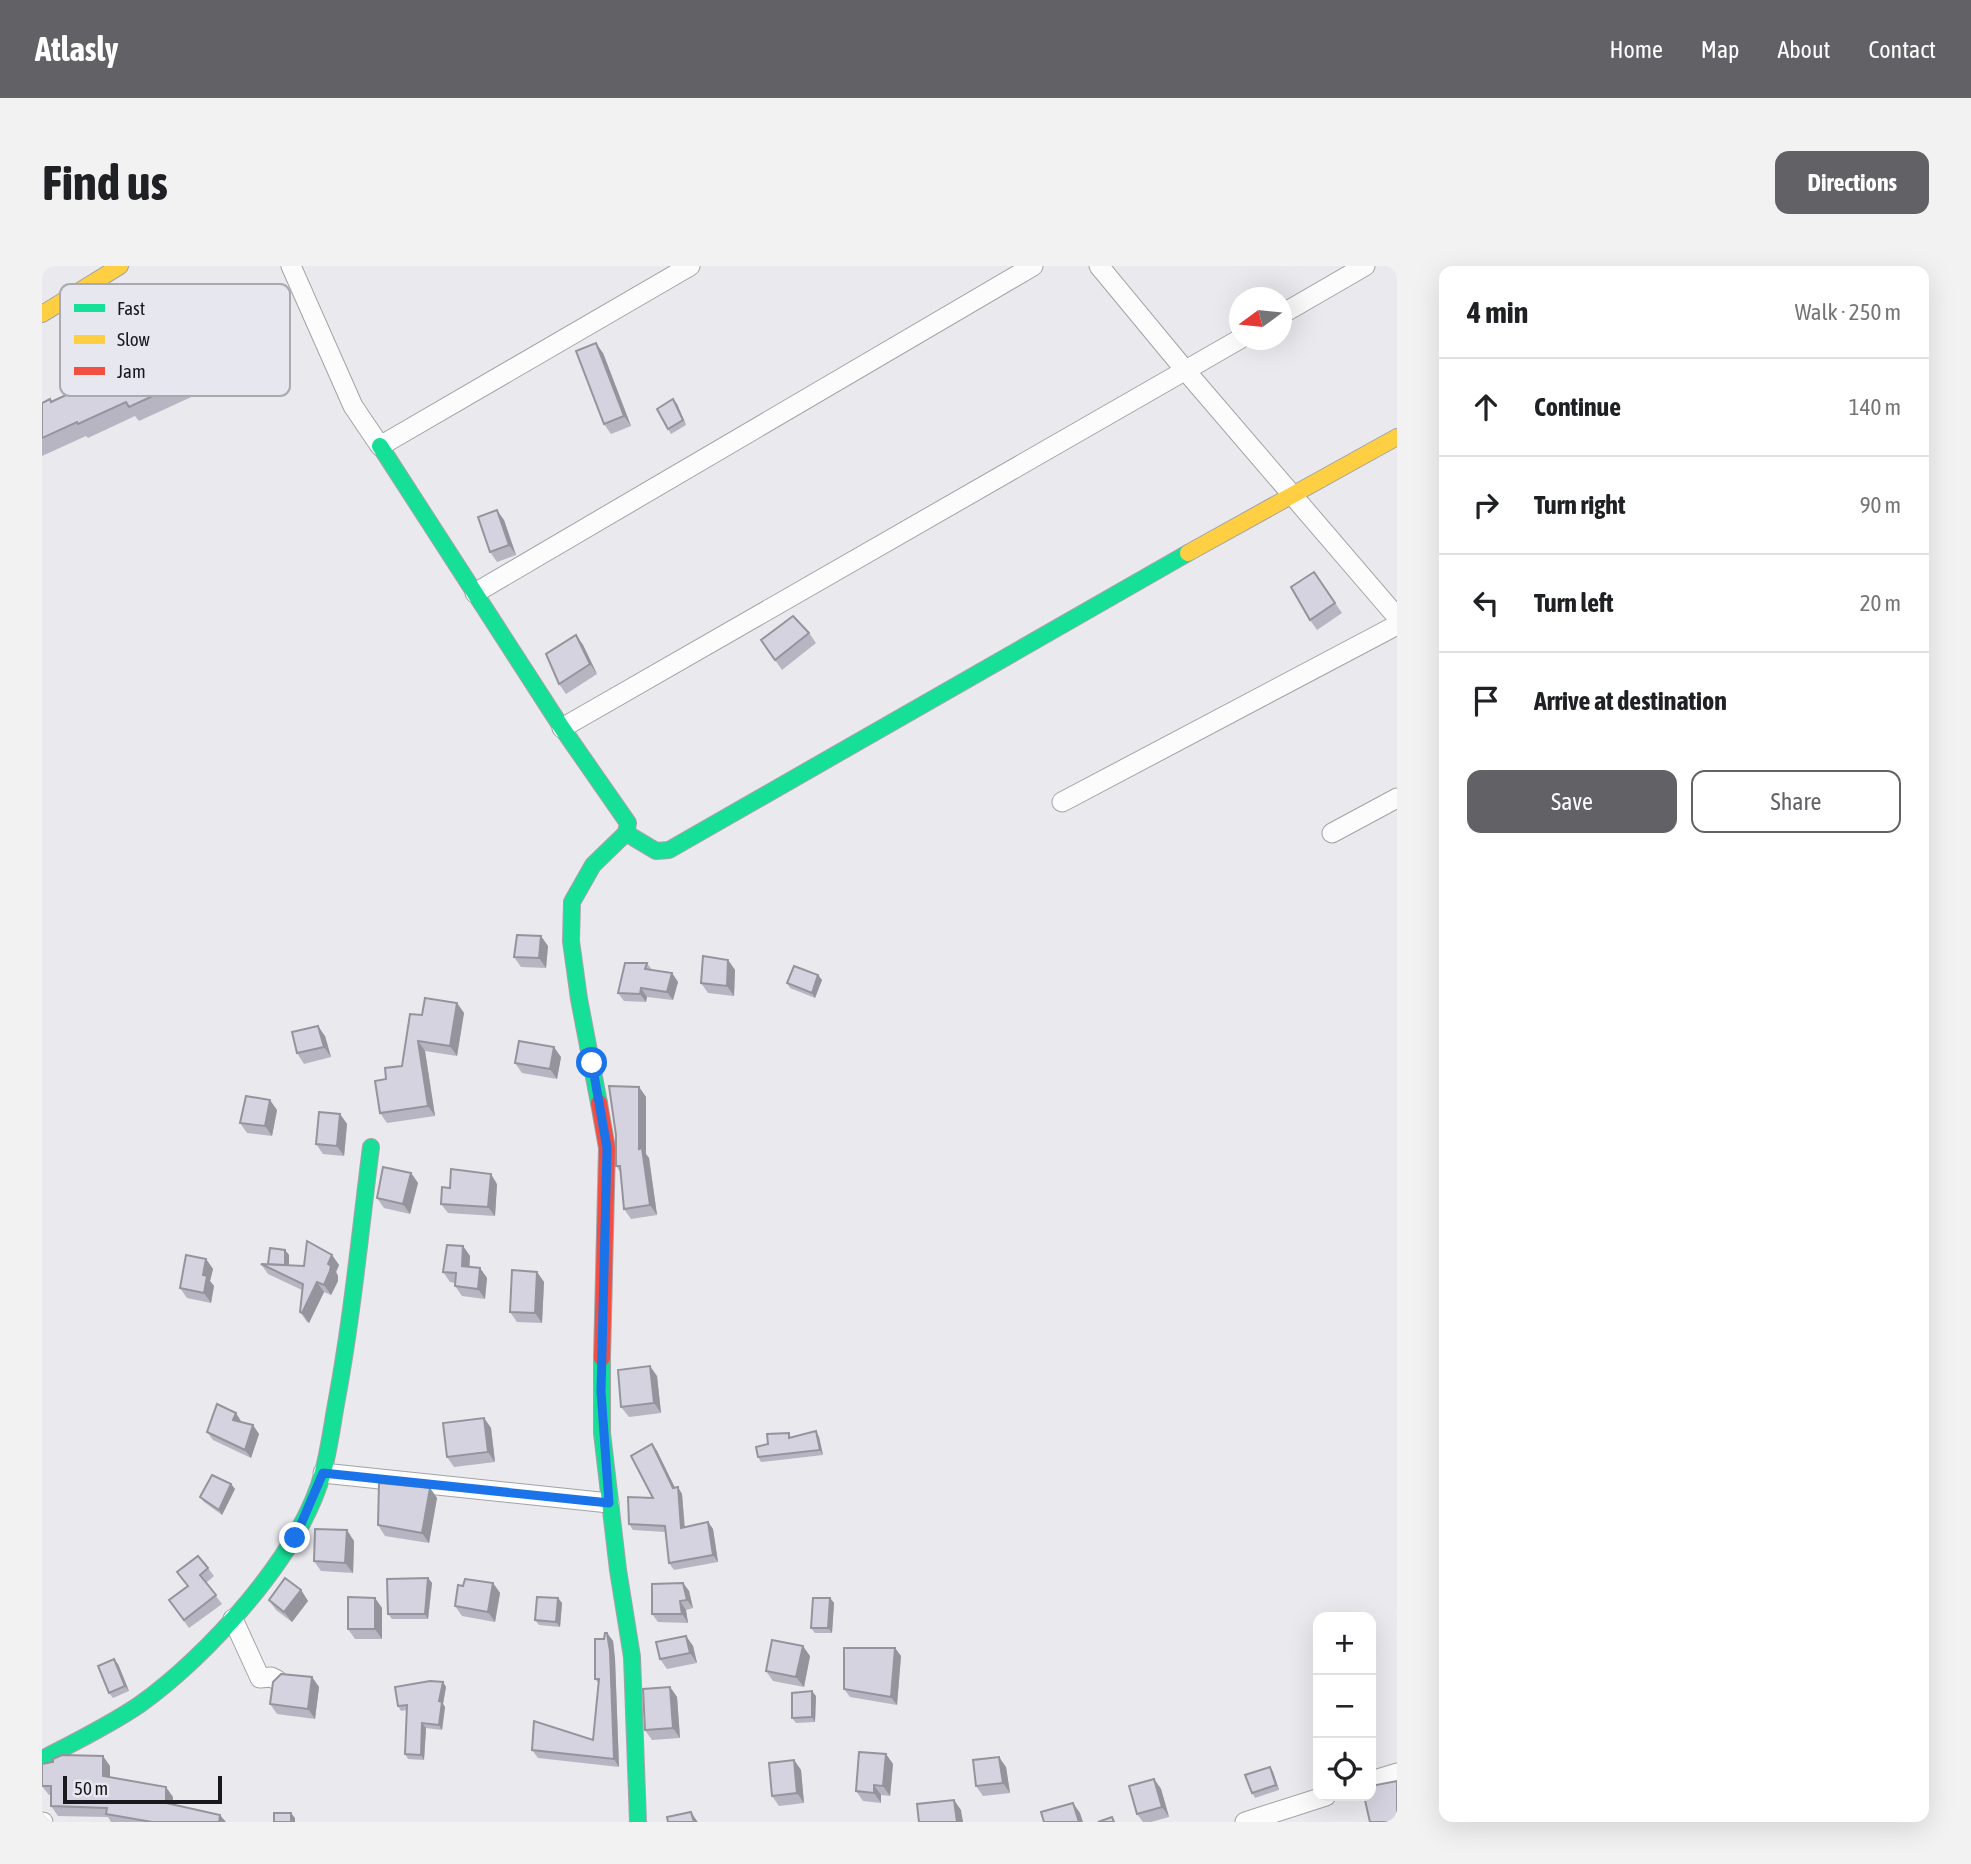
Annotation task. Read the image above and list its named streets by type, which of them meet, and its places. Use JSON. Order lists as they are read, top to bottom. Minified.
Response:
{"legend":["Fast","Slow","Jam"],"scale_bar":"50 m","north":"left","page":{"header":"Atlasly","nav":["Home","Map","About","Contact"],"buttons":["Directions",["Save","Share"]],"title":"Find us","heading":["4 min","Walk · 250 m"],"list":[["Continue","140 m"],["Turn right","90 m"],["Turn left","20 m"],"Arrive at destination"],"map_buttons":["+","−"],"scale":"50 m"}}
